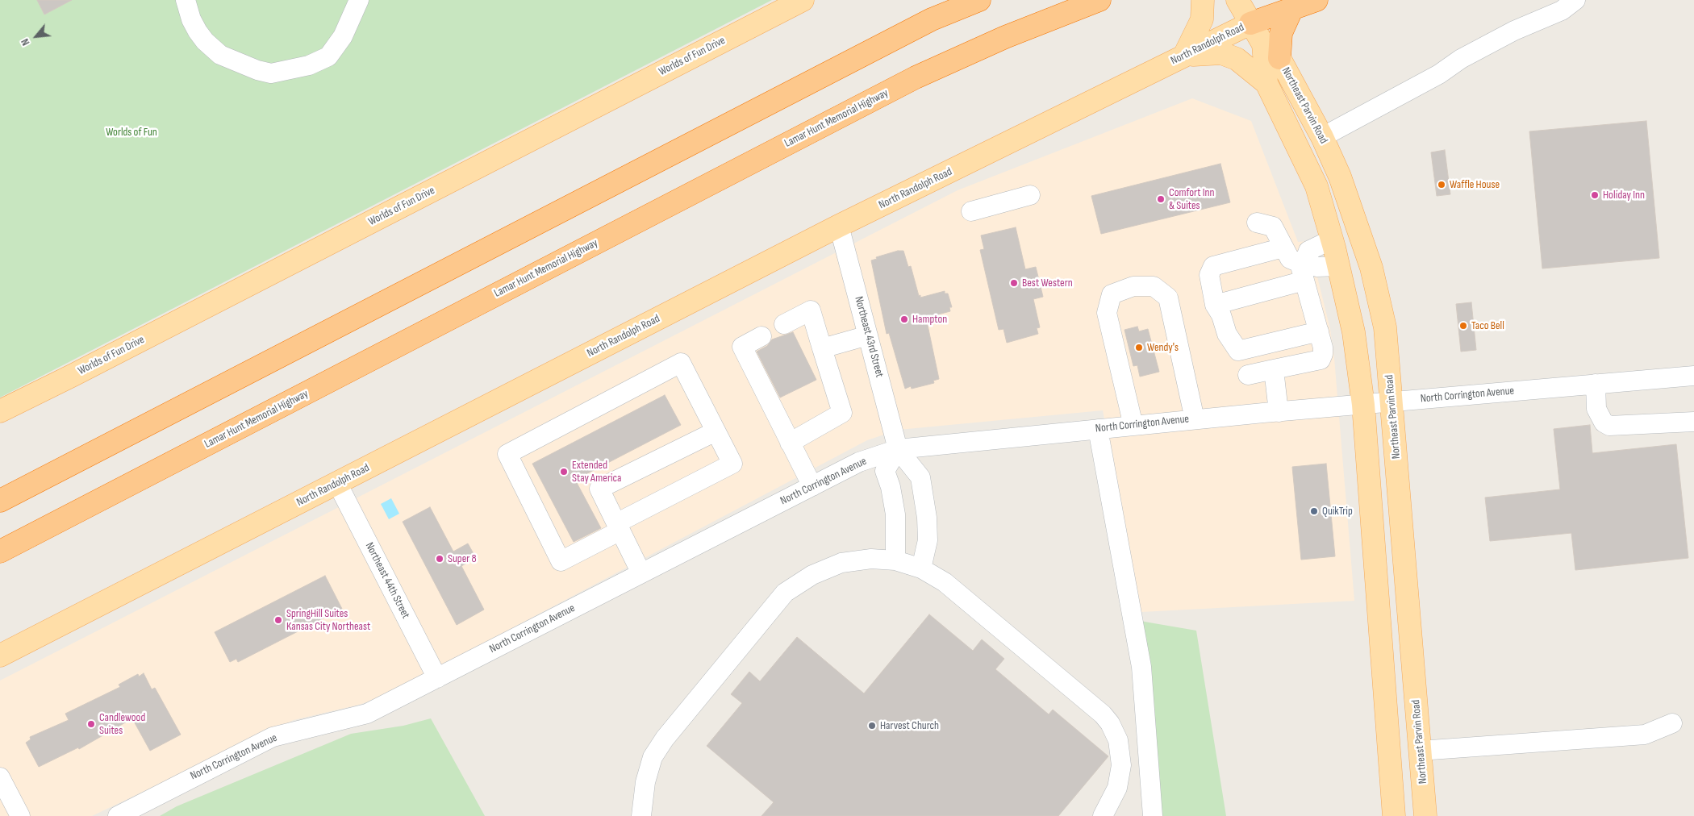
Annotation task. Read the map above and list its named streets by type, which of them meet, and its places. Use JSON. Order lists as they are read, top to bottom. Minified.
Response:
{"streets":{"highway":["Lamar Hunt Memorial Highway"],"main road":["North Randolph Road","Worlds of Fun Drive","Northeast Parvin Road"],"street":["Northeast 43rd Street","North Corrington Avenue","Northeast 44th Street"]},"crossings":[["North Randolph Road","Northeast Parvin Road"],["North Randolph Road","Northeast 43rd Street"],["North Randolph Road","Northeast 44th Street"],["Northeast Parvin Road","North Corrington Avenue"],["Northeast 43rd Street","North Corrington Avenue"],["North Corrington Avenue","Northeast 44th Street"]],"parks":["Worlds of Fun"],"places":["Waffle House","Holiday Inn","Comfort Inn & Suites","Best Western","Hampton","Taco Bell","Wendy's","Extended Stay America","QuikTrip","Super 8","SpringHill Suites Kansas City Northeast","Candlewood Suites","Harvest Church"],"north":"bottom left"}
